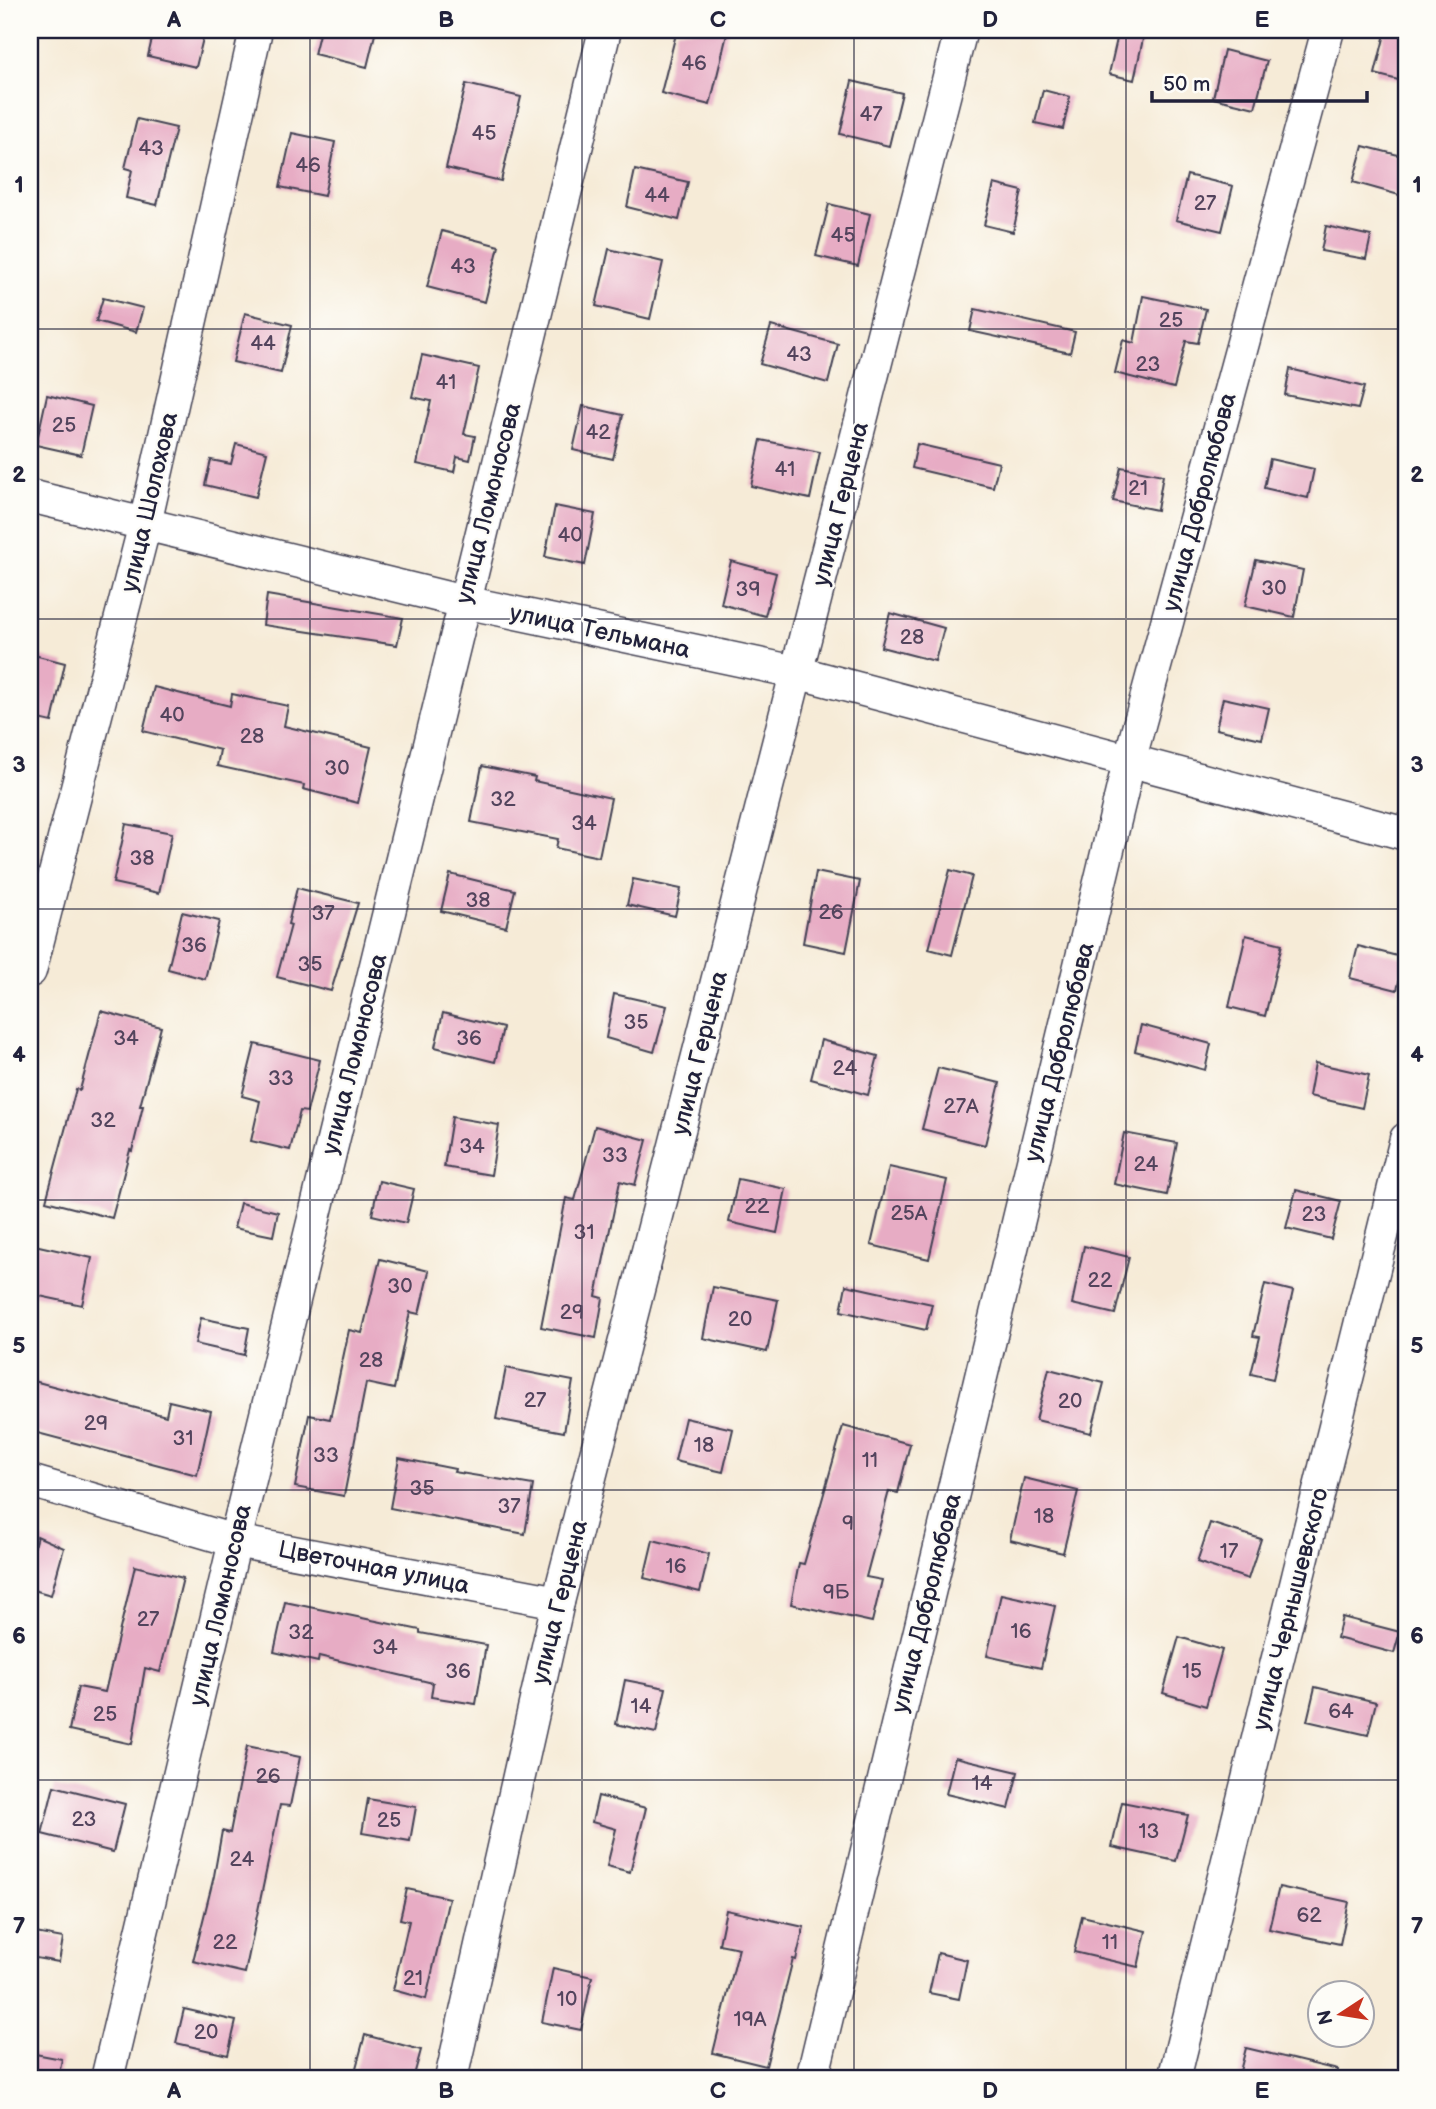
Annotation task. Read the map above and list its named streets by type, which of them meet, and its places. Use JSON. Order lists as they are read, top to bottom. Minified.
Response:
{"streets":{"street":["улица Шолохова","улица Добролюбова","улица Ломоносова","улица Герцена","улица Тельмана","Цветочная улица","улица Чернышевского"]},"crossings":[["улица Шолохова","улица Тельмана"],["улица Добролюбова","улица Тельмана"],["улица Ломоносова","улица Тельмана"],["улица Ломоносова","Цветочная улица"],["улица Герцена","улица Тельмана"],["улица Герцена","Цветочная улица"]],"house_numbers":["46","47","45","43","46","44","27","45","43","25","44","43","23","41","25","42","41","21","40","30","39","28","40","28","30","32","34","38","38","26","37","36","35","35","34","36","24","33","27А","32","34","33","24","22","25А","23","31","22","30","29","20","28","27","20","29","31","18","33","11","35","37","18","9","17","16","9Б","27","16","32","34","36","15","14","64","25","26","14","23","25","13","24","62","22","11","21","10","19А","20"],"scale_bar":"50 m","north":"left","grid":{"columns":["A","B","C","D","E"],"rows":["1","2","3","4","5","6","7"]}}
